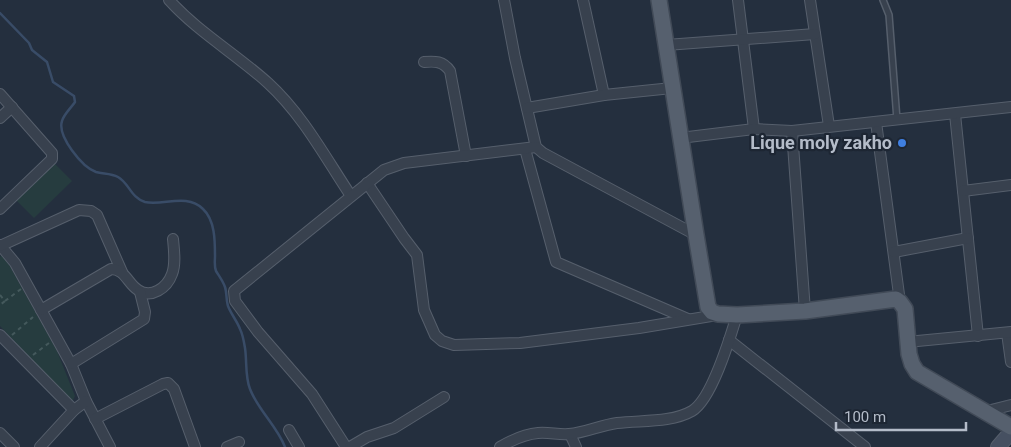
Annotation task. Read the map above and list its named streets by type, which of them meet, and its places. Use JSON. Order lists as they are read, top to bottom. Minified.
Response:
{"places":["Lique moly zakho"],"scale_bar":"100 m"}
